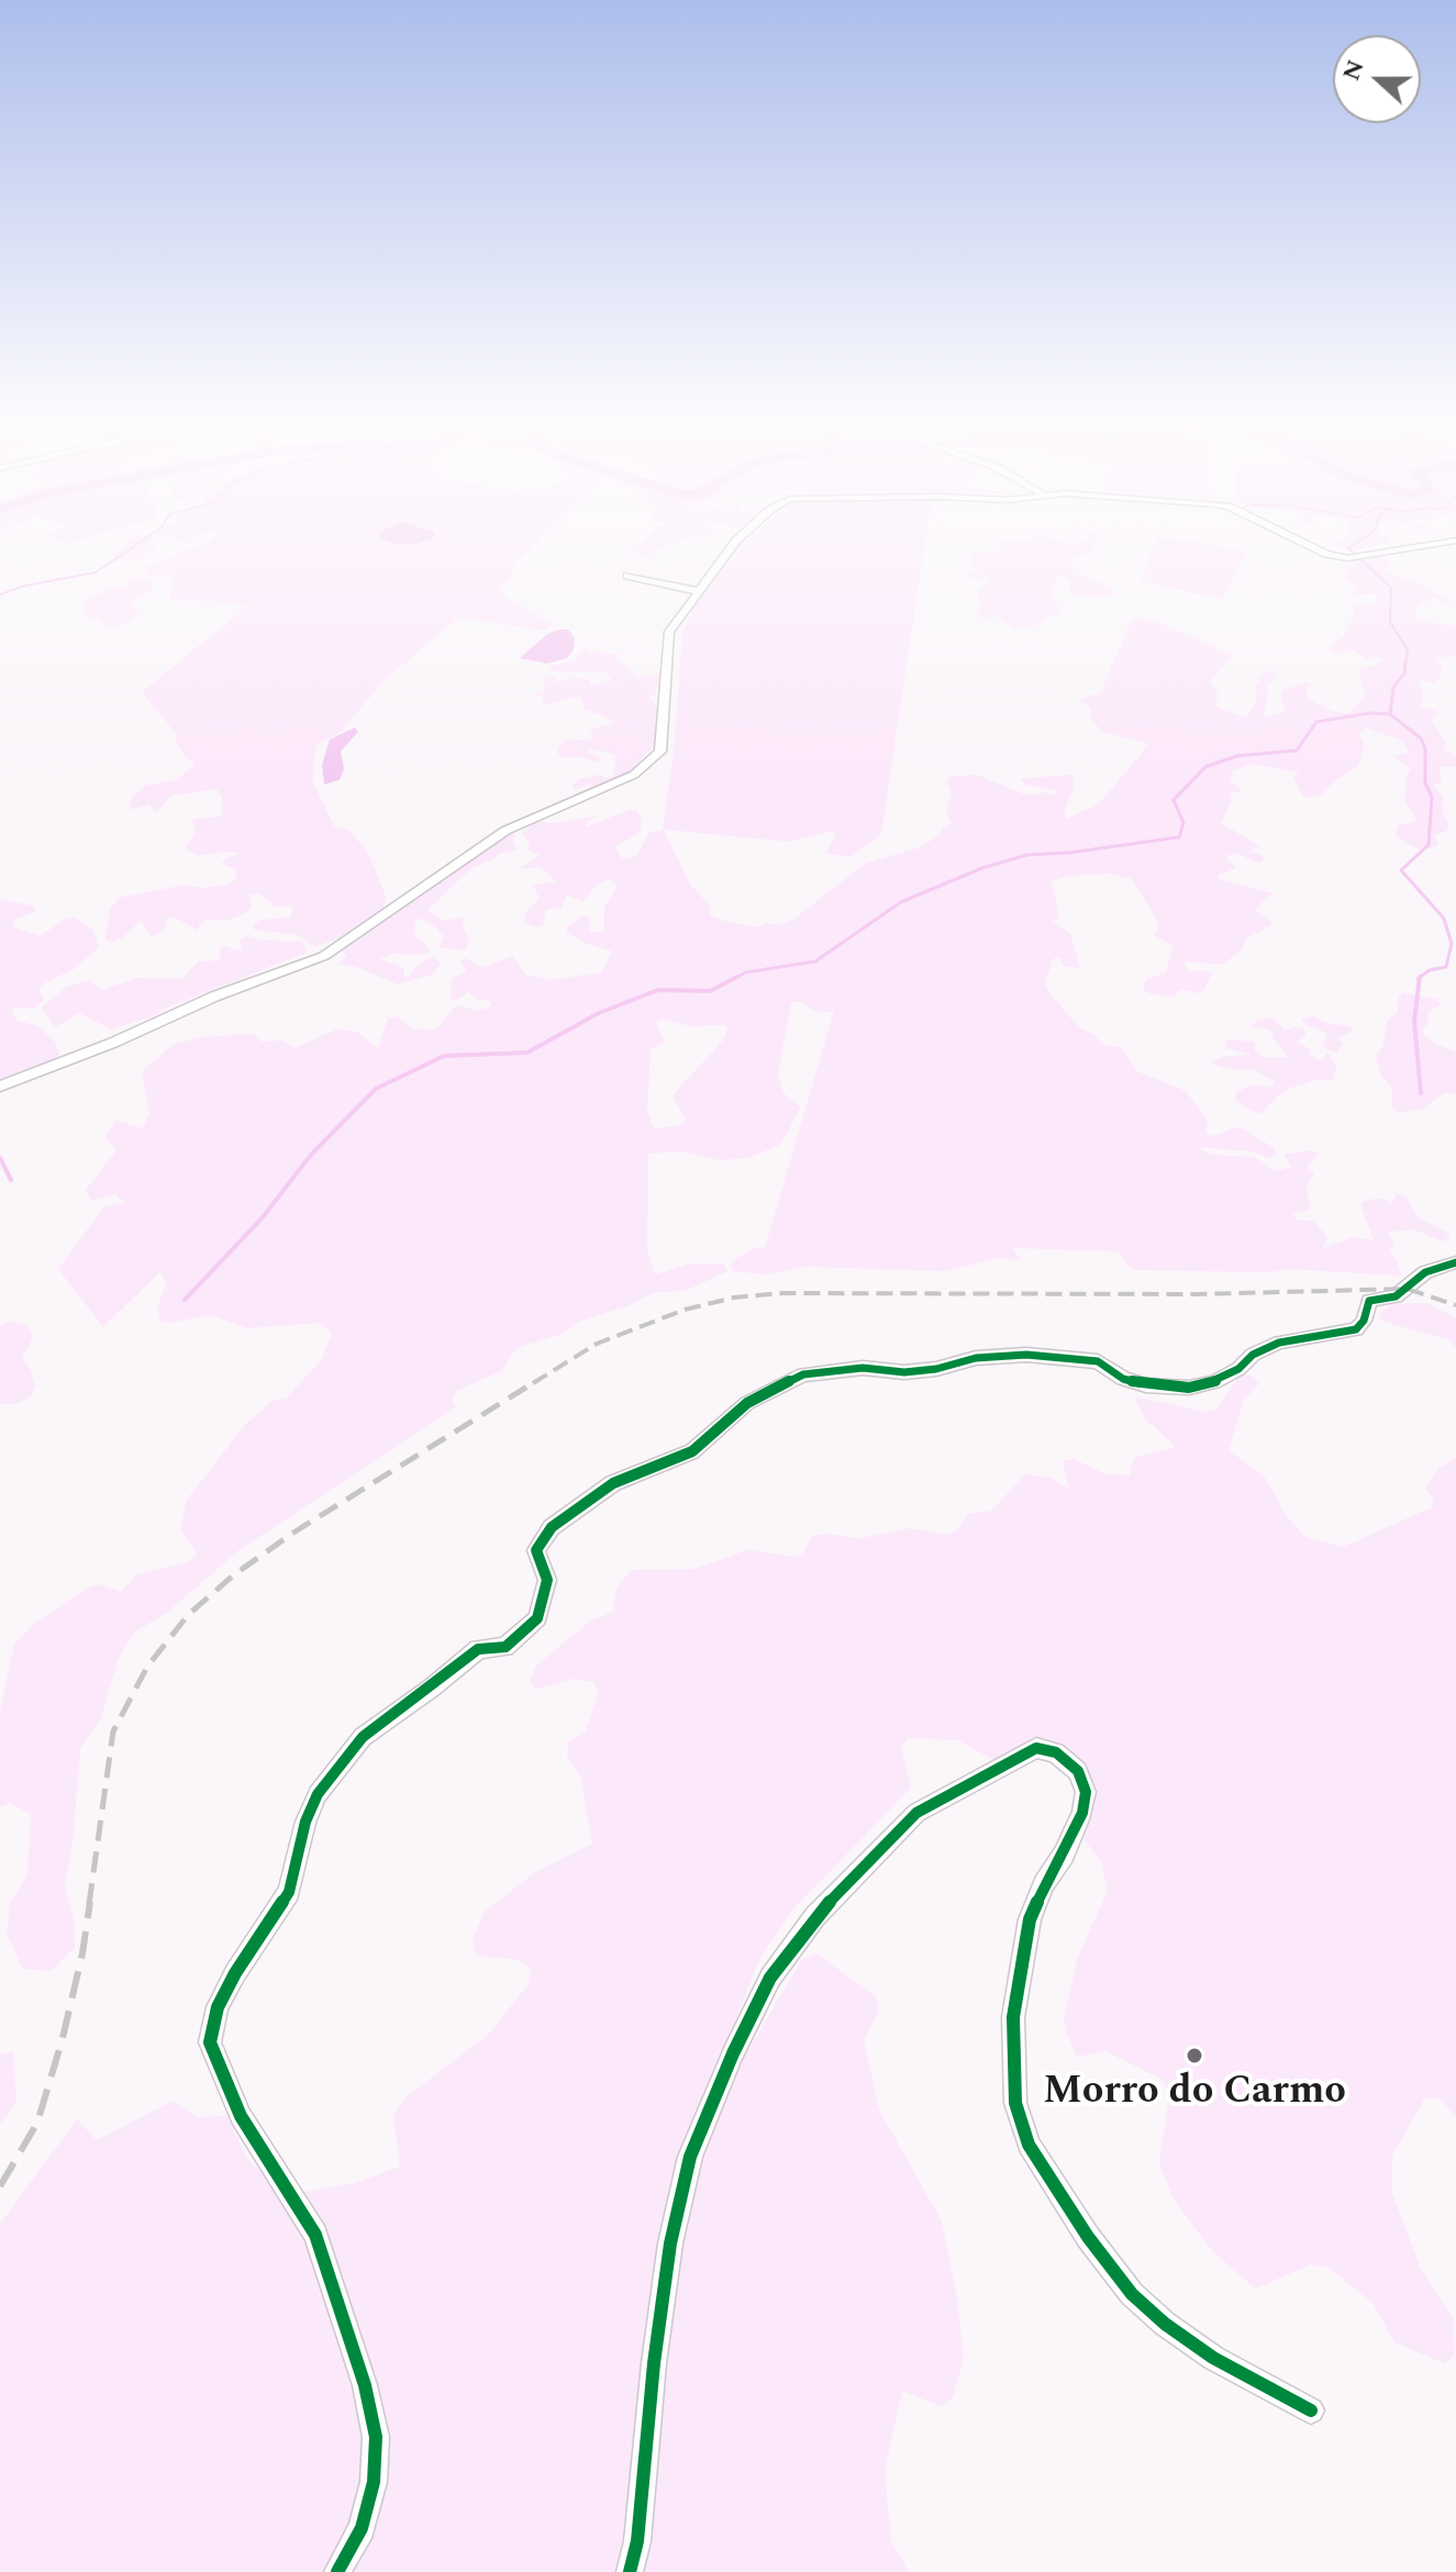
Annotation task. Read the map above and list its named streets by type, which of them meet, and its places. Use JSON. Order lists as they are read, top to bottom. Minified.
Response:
{"places":["Morro do Carmo"],"north":"left"}
